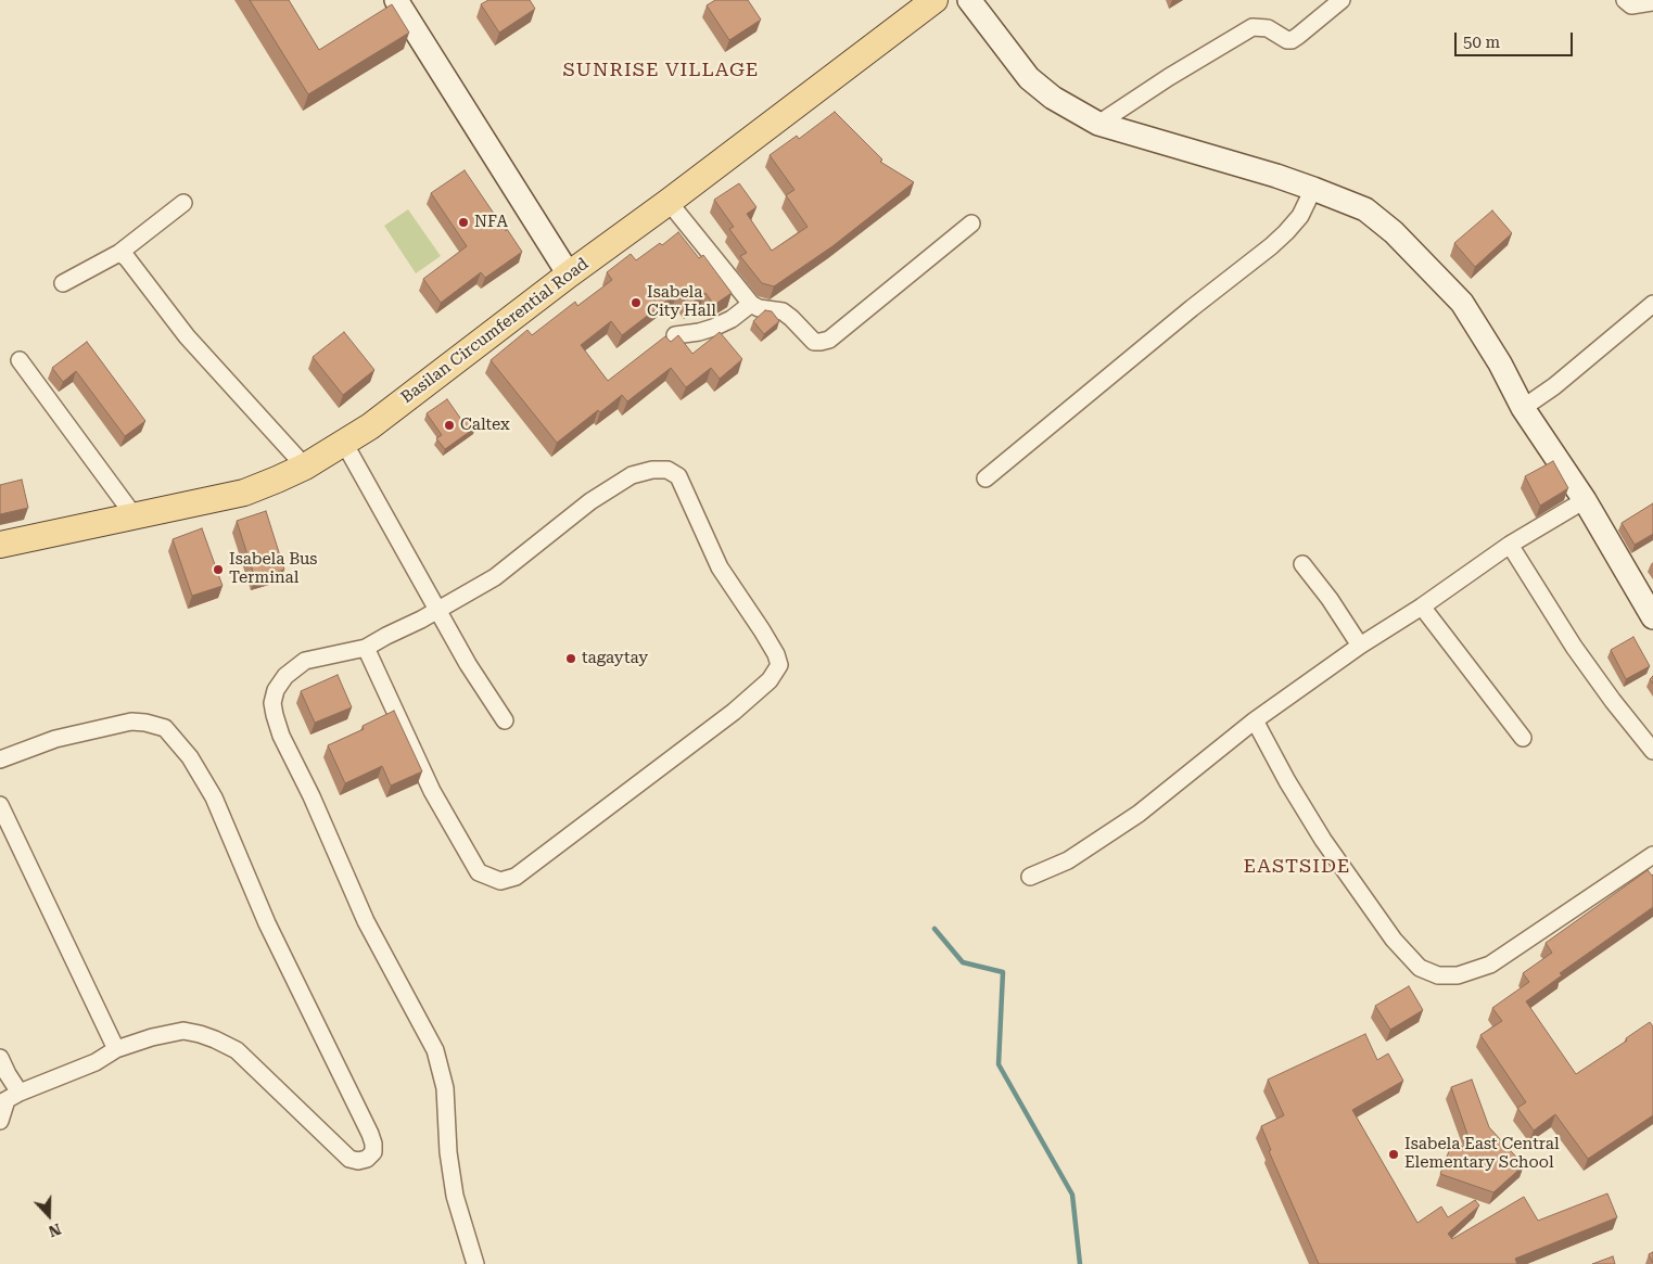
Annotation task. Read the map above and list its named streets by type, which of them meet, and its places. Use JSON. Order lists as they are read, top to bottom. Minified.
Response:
{"streets":{"main road":["Basilan Circumferential Road"]},"districts":["SUNRISE VILLAGE","EASTSIDE"],"places":["NFA","Isabela City Hall","Caltex","Isabela Bus Terminal","tagaytay","Isabela East Central Elementary School"],"scale_bar":"50 m","north":"bottom"}
